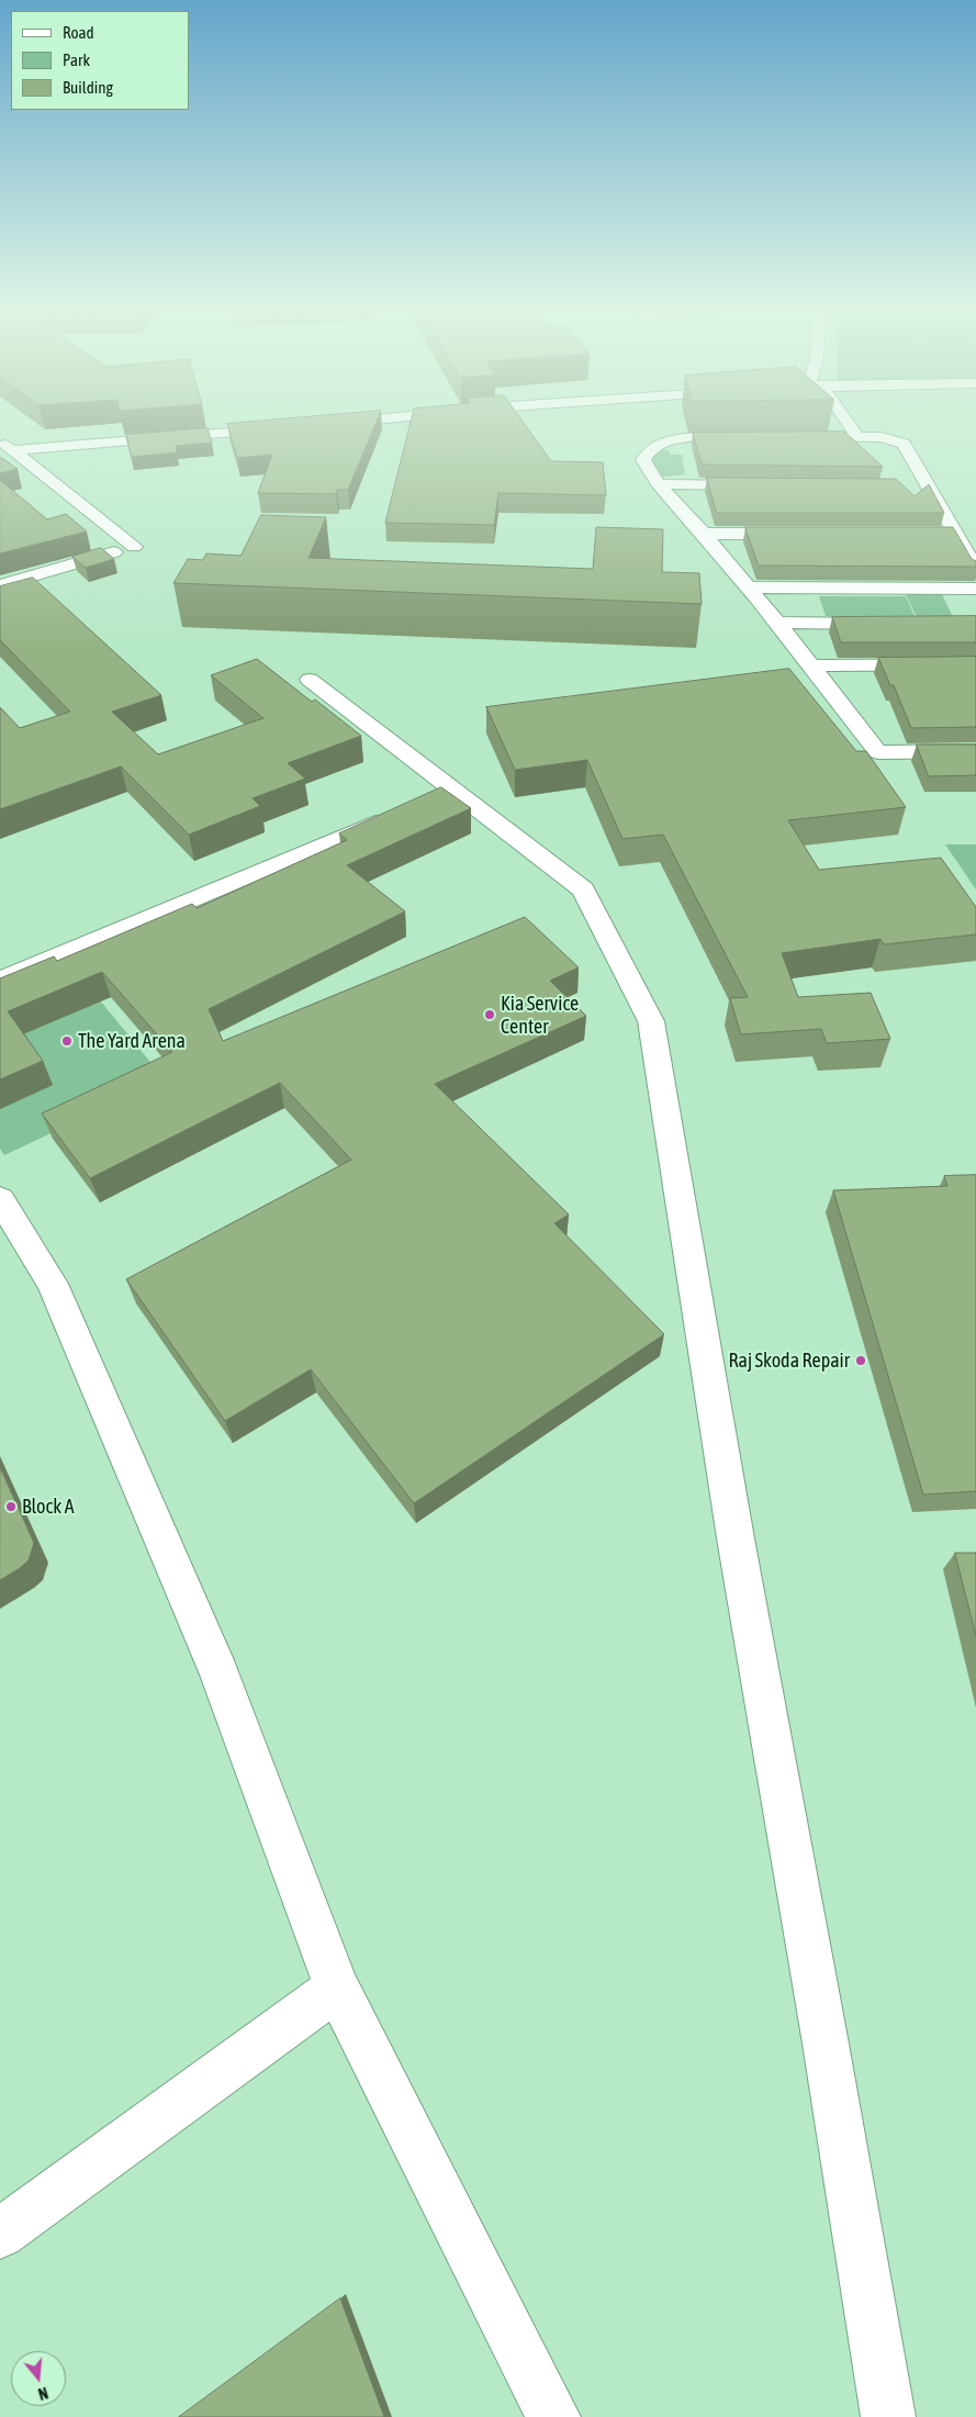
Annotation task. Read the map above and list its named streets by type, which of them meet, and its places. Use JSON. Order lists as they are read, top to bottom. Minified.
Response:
{"places":["Kia Service Center","The Yard Arena","Raj Skoda Repair","Block A"],"legend":["Road","Park","Building"],"north":"bottom"}
